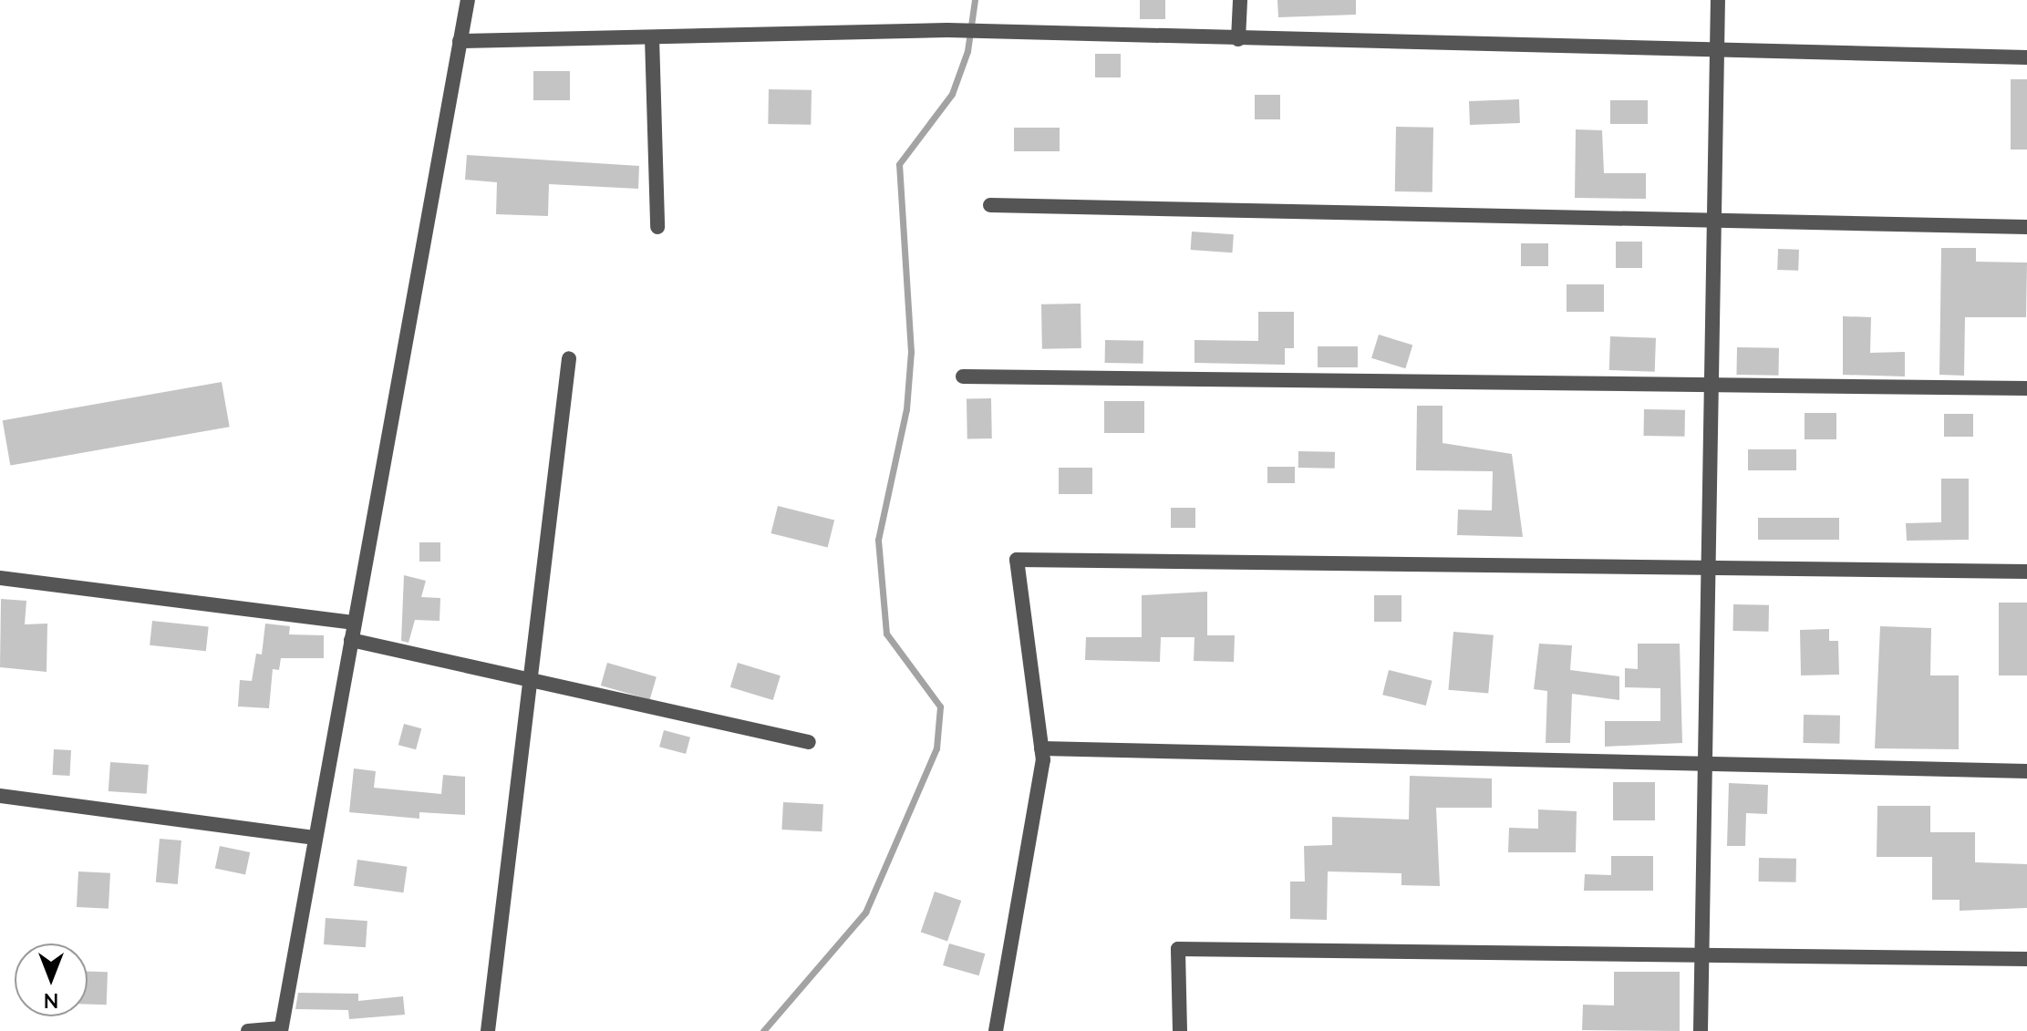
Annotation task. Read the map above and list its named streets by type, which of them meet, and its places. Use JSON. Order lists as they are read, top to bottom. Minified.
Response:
{"north":"bottom"}
